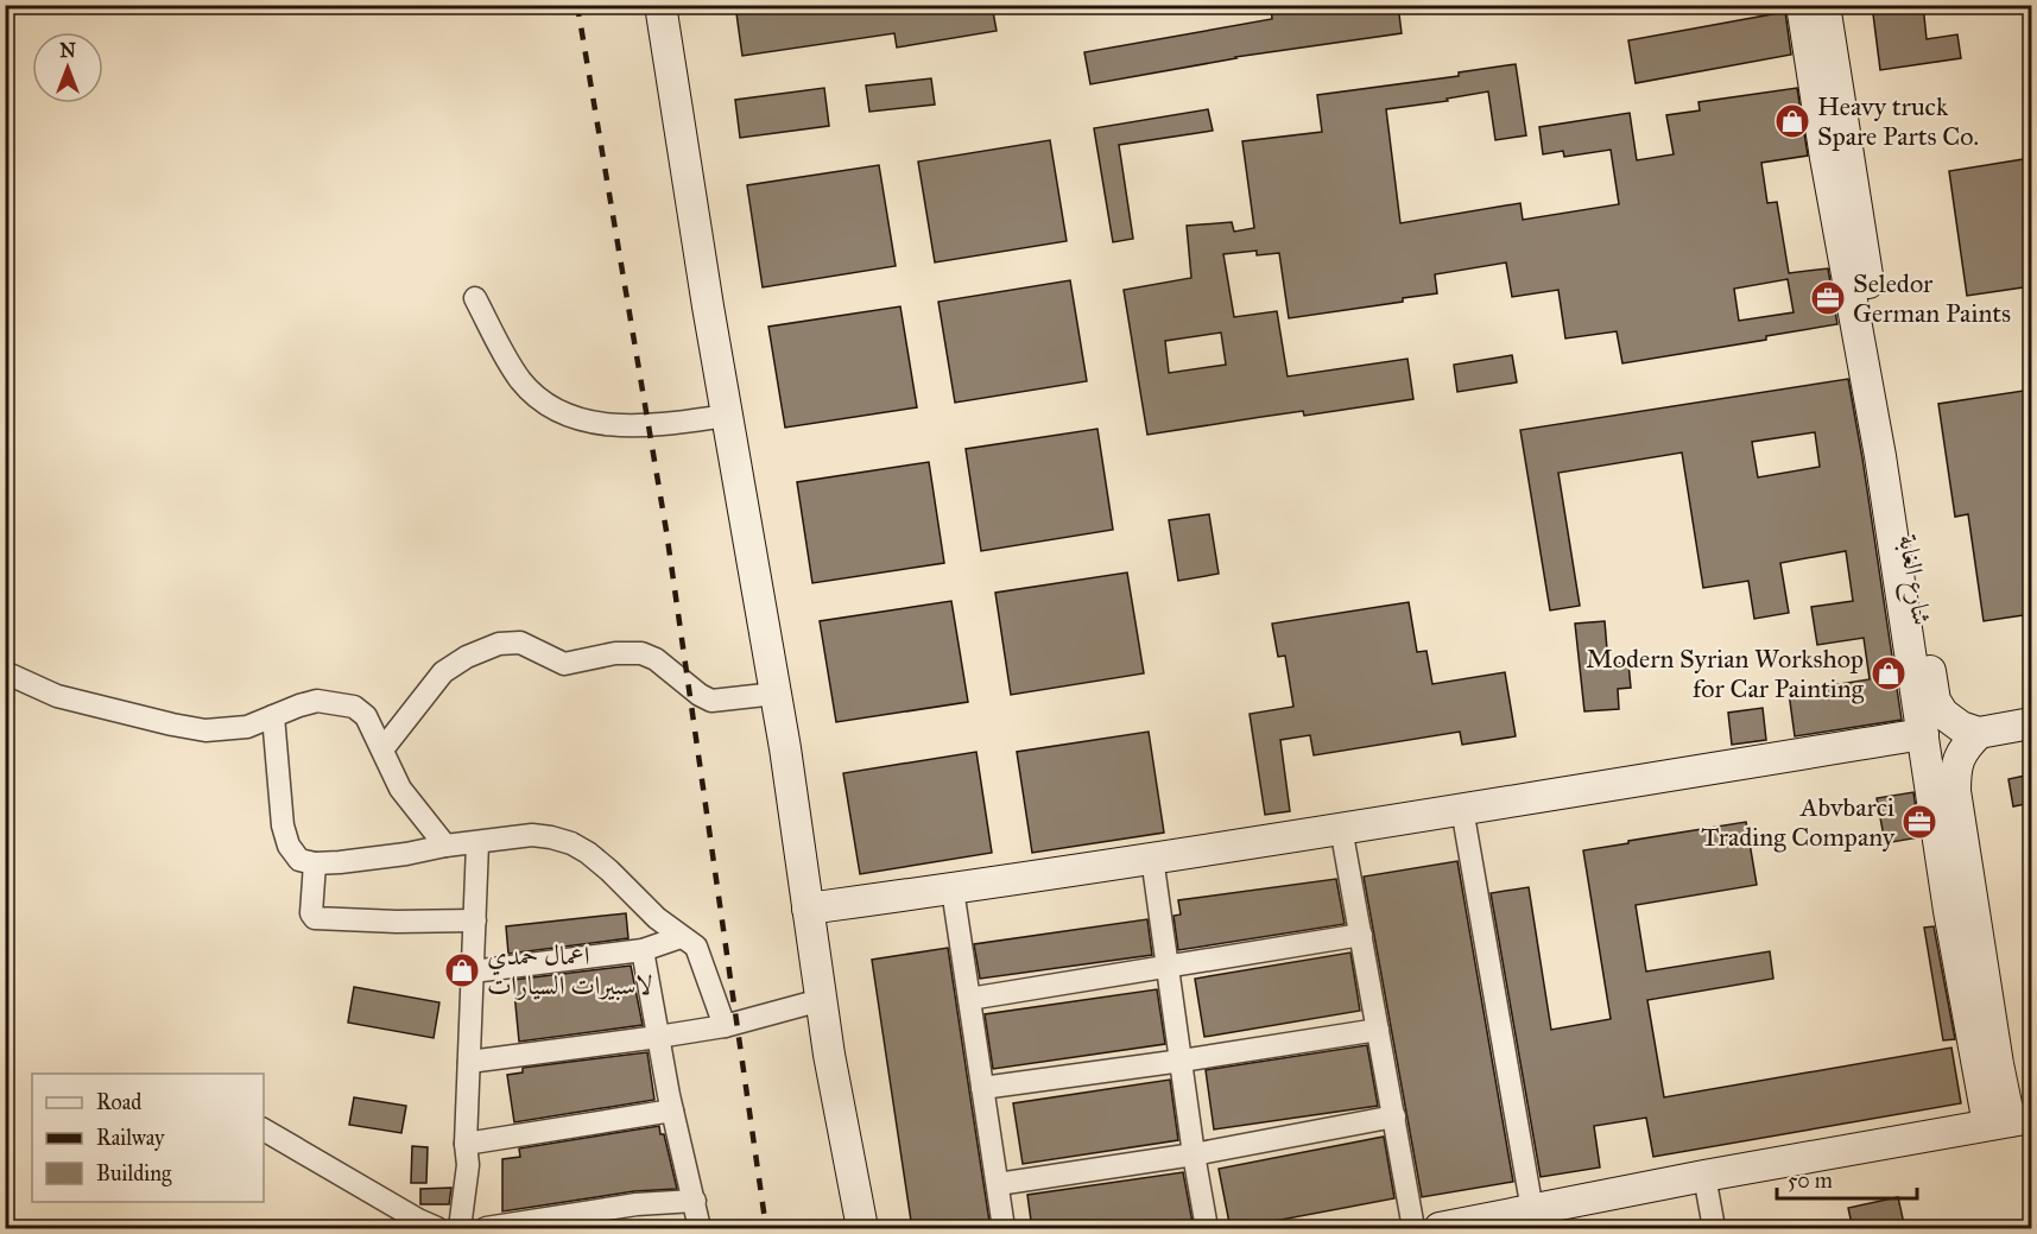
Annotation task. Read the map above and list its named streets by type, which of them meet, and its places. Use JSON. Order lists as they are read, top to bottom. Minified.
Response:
{"streets":{"street":["شارع الغابة"]},"places":{"shop":["Heavy truck Spare Parts Co.","Modern Syrian Workshop for Car Painting","اعمال حمدي لاسبيرات السيارات"],"office":["Seledor German Paints","Abvbarci Trading Company"]},"legend":["Road","Railway","Building"],"scale_bar":"50 m","north":"top"}
